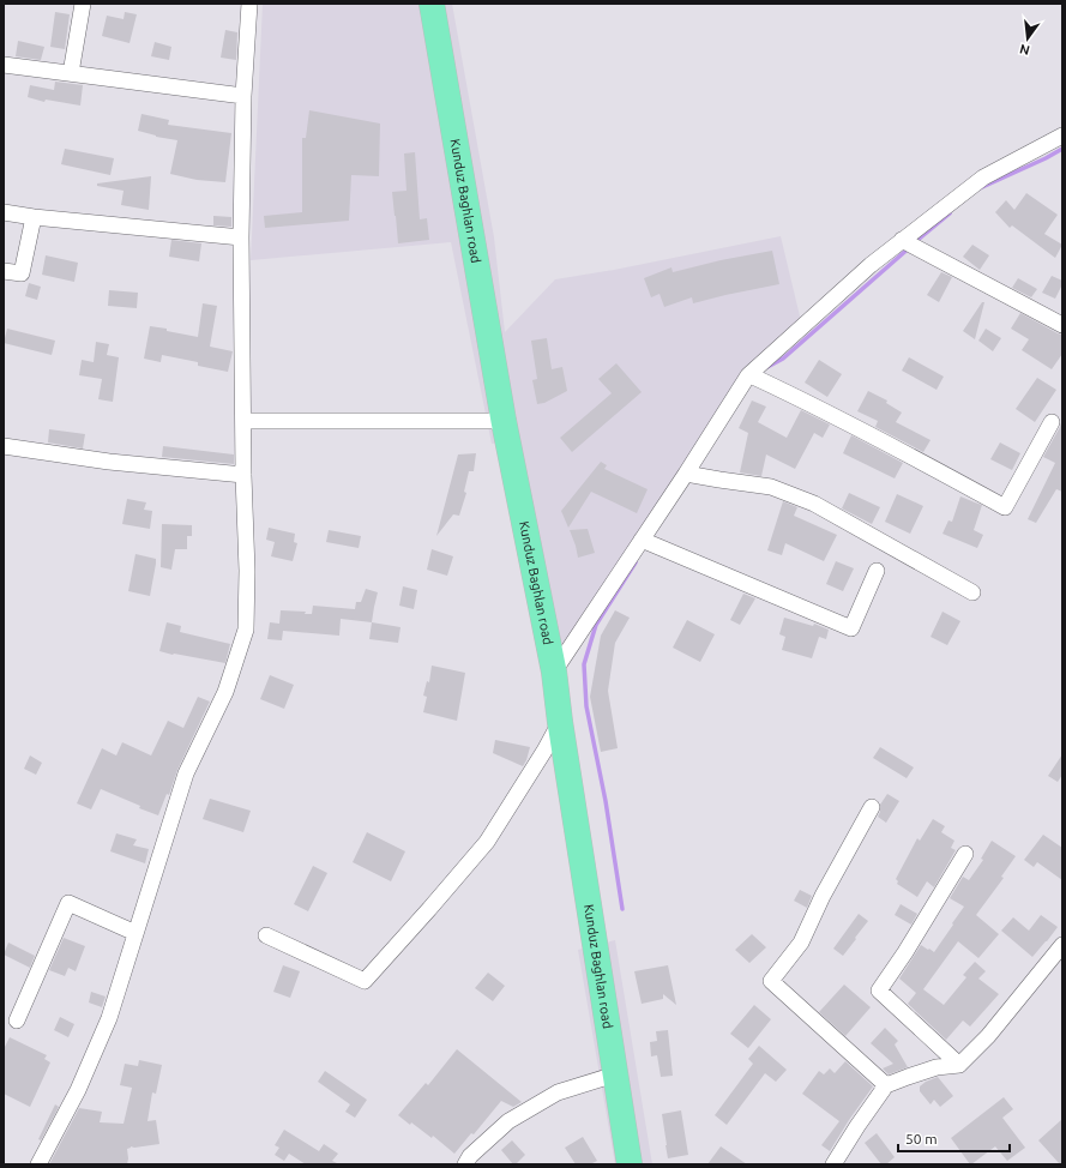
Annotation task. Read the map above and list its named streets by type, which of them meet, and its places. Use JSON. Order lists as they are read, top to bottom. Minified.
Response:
{"streets":{"highway":["Kunduz Baghlan road"]},"scale_bar":"50 m","north":"bottom"}
